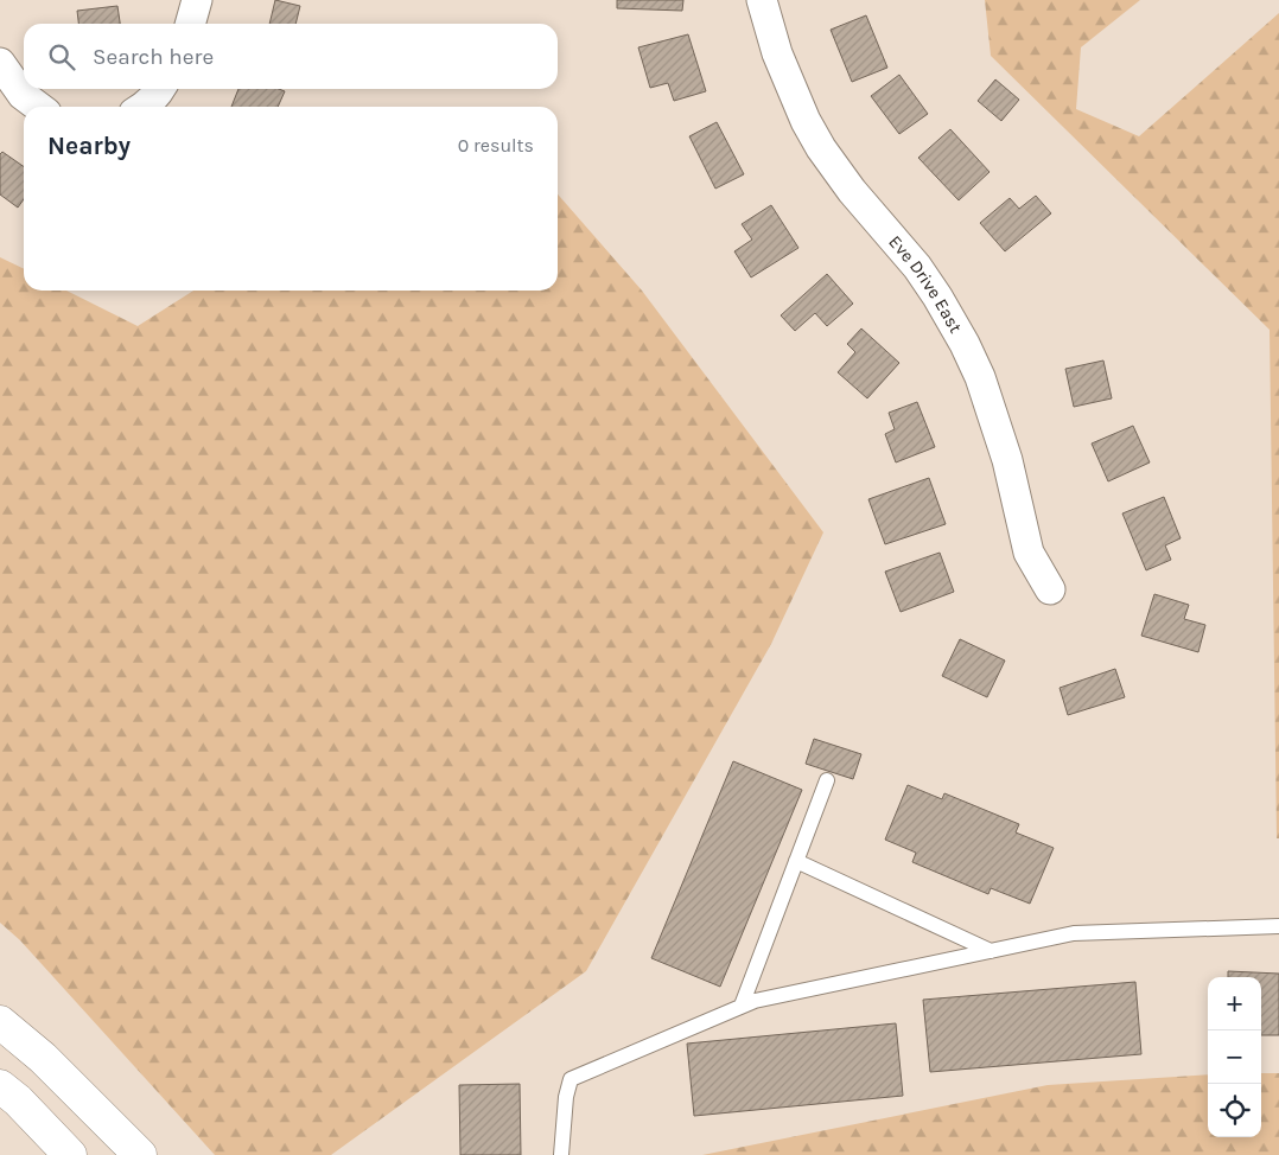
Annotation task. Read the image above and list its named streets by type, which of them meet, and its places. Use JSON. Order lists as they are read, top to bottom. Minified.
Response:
{"streets":{"street":["Eve Drive East"]},"page":{"search":"Search here","heading":["Nearby","0 results"],"map_buttons":["+","−"]}}
